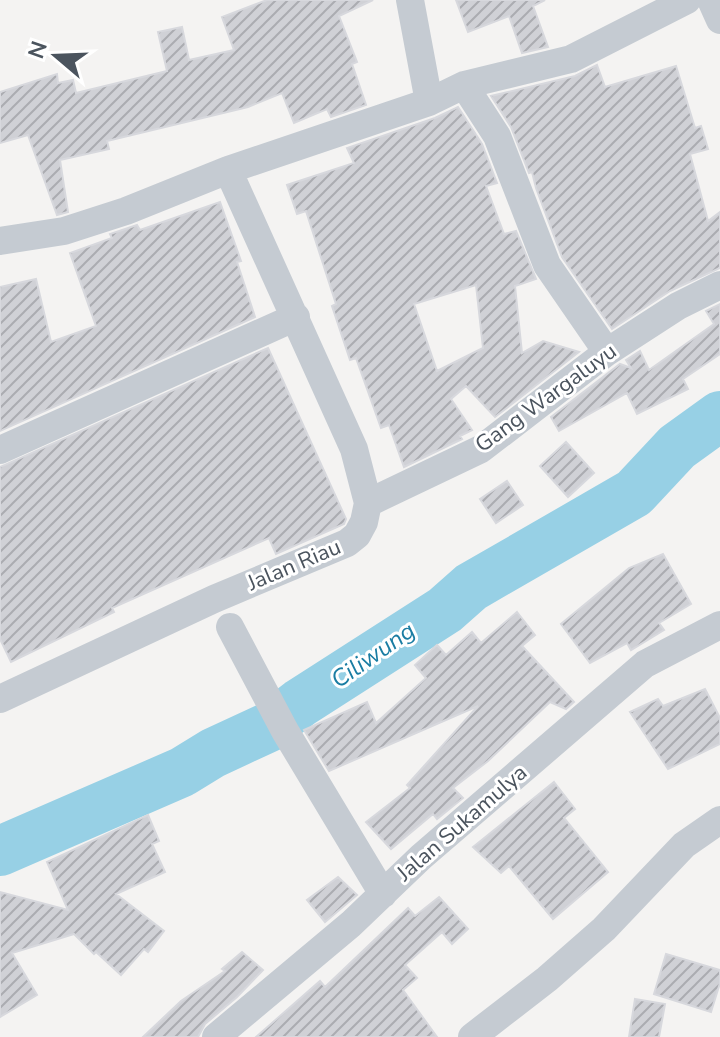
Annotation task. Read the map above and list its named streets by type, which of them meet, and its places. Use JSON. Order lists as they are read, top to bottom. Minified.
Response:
{"streets":{"street":["Gang Wargaluyu","Jalan Riau","Jalan Sukamulya"]},"crossings":[["Gang Wargaluyu","Jalan Riau"]],"water":["Ciliwung"],"north":"left"}
